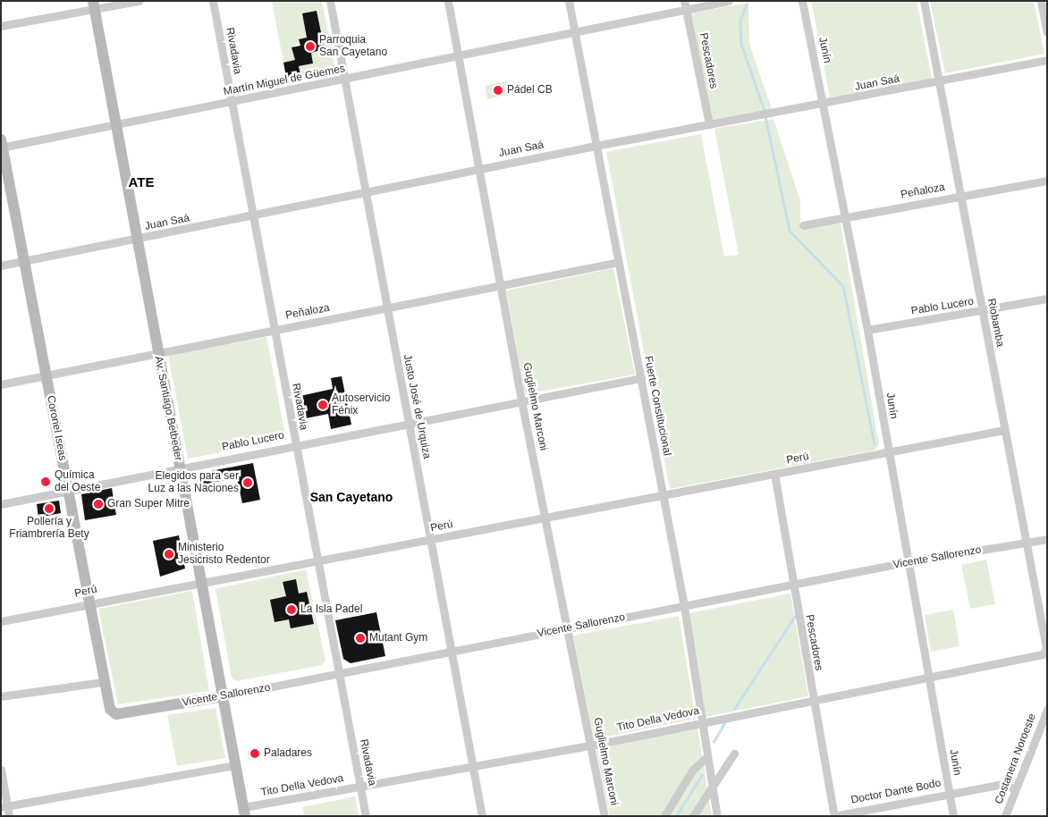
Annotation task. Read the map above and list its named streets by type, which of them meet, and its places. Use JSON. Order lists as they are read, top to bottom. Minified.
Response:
{"streets":{"main road":["Av. Santiago Betbeder","Coronel Iseas","Vicente Sallorenzo"],"street":["Junín","Rivadavia","Pescadores","Martín Miguel de Güemes","Juan Saá","Peñaloza","Pablo Lucero","Riobamba","Fuerte Constitucional","Justo José de Urquiza","Guglielmo Marconi","Perú","Tito Della Vedova","Costanera Noroeste","Doctor Dante Bodo"]},"crossings":[["Junín","Juan Saá"],["Junín","Peñaloza"],["Junín","Pablo Lucero"],["Junín","Perú"],["Junín","Vicente Sallorenzo"],["Junín","Tito Della Vedova"],["Junín","Doctor Dante Bodo"],["Rivadavia","Martín Miguel de Güemes"],["Rivadavia","Juan Saá"],["Rivadavia","Peñaloza"],["Rivadavia","Pablo Lucero"],["Rivadavia","Perú"],["Rivadavia","Vicente Sallorenzo"],["Rivadavia","Tito Della Vedova"],["Pescadores","Martín Miguel de Güemes"],["Pescadores","Juan Saá"],["Pescadores","Perú"],["Pescadores","Vicente Sallorenzo"],["Pescadores","Tito Della Vedova"],["Pescadores","Doctor Dante Bodo"],["Martín Miguel de Güemes","Fuerte Constitucional"],["Martín Miguel de Güemes","Justo José de Urquiza"],["Martín Miguel de Güemes","Guglielmo Marconi"],["Martín Miguel de Güemes","Av. Santiago Betbeder"],["Martín Miguel de Güemes","Coronel Iseas"],["Juan Saá","Riobamba"],["Juan Saá","Fuerte Constitucional"],["Juan Saá","Justo José de Urquiza"],["Juan Saá","Guglielmo Marconi"],["Juan Saá","Av. Santiago Betbeder"],["Juan Saá","Coronel Iseas"],["Peñaloza","Riobamba"],["Peñaloza","Fuerte Constitucional"],["Peñaloza","Justo José de Urquiza"],["Peñaloza","Guglielmo Marconi"],["Peñaloza","Av. Santiago Betbeder"],["Peñaloza","Coronel Iseas"],["Pablo Lucero","Riobamba"],["Pablo Lucero","Fuerte Constitucional"],["Pablo Lucero","Justo José de Urquiza"],["Pablo Lucero","Guglielmo Marconi"],["Pablo Lucero","Av. Santiago Betbeder"],["Pablo Lucero","Coronel Iseas"],["Riobamba","Perú"],["Riobamba","Vicente Sallorenzo"],["Riobamba","Tito Della Vedova"],["Fuerte Constitucional","Perú"],["Fuerte Constitucional","Vicente Sallorenzo"],["Fuerte Constitucional","Tito Della Vedova"],["Justo José de Urquiza","Perú"],["Justo José de Urquiza","Vicente Sallorenzo"],["Justo José de Urquiza","Tito Della Vedova"],["Guglielmo Marconi","Perú"],["Guglielmo Marconi","Vicente Sallorenzo"],["Guglielmo Marconi","Tito Della Vedova"],["Av. Santiago Betbeder","Perú"],["Av. Santiago Betbeder","Vicente Sallorenzo"],["Av. Santiago Betbeder","Tito Della Vedova"],["Coronel Iseas","Perú"],["Coronel Iseas","Vicente Sallorenzo"],["Costanera Noroeste","Doctor Dante Bodo"]],"districts":["ATE","San Cayetano"],"places":["Parroquia San Cayetano","Pádel CB","Autoservicio Fénix","Química del Oeste","Elegidos para ser Luz a las Naciones","Gran Super Mitre","Pollería y Friambrería Bety","Ministerio Jesicristo Redentor","La Isla Padel","Mutant Gym","Paladares"]}
